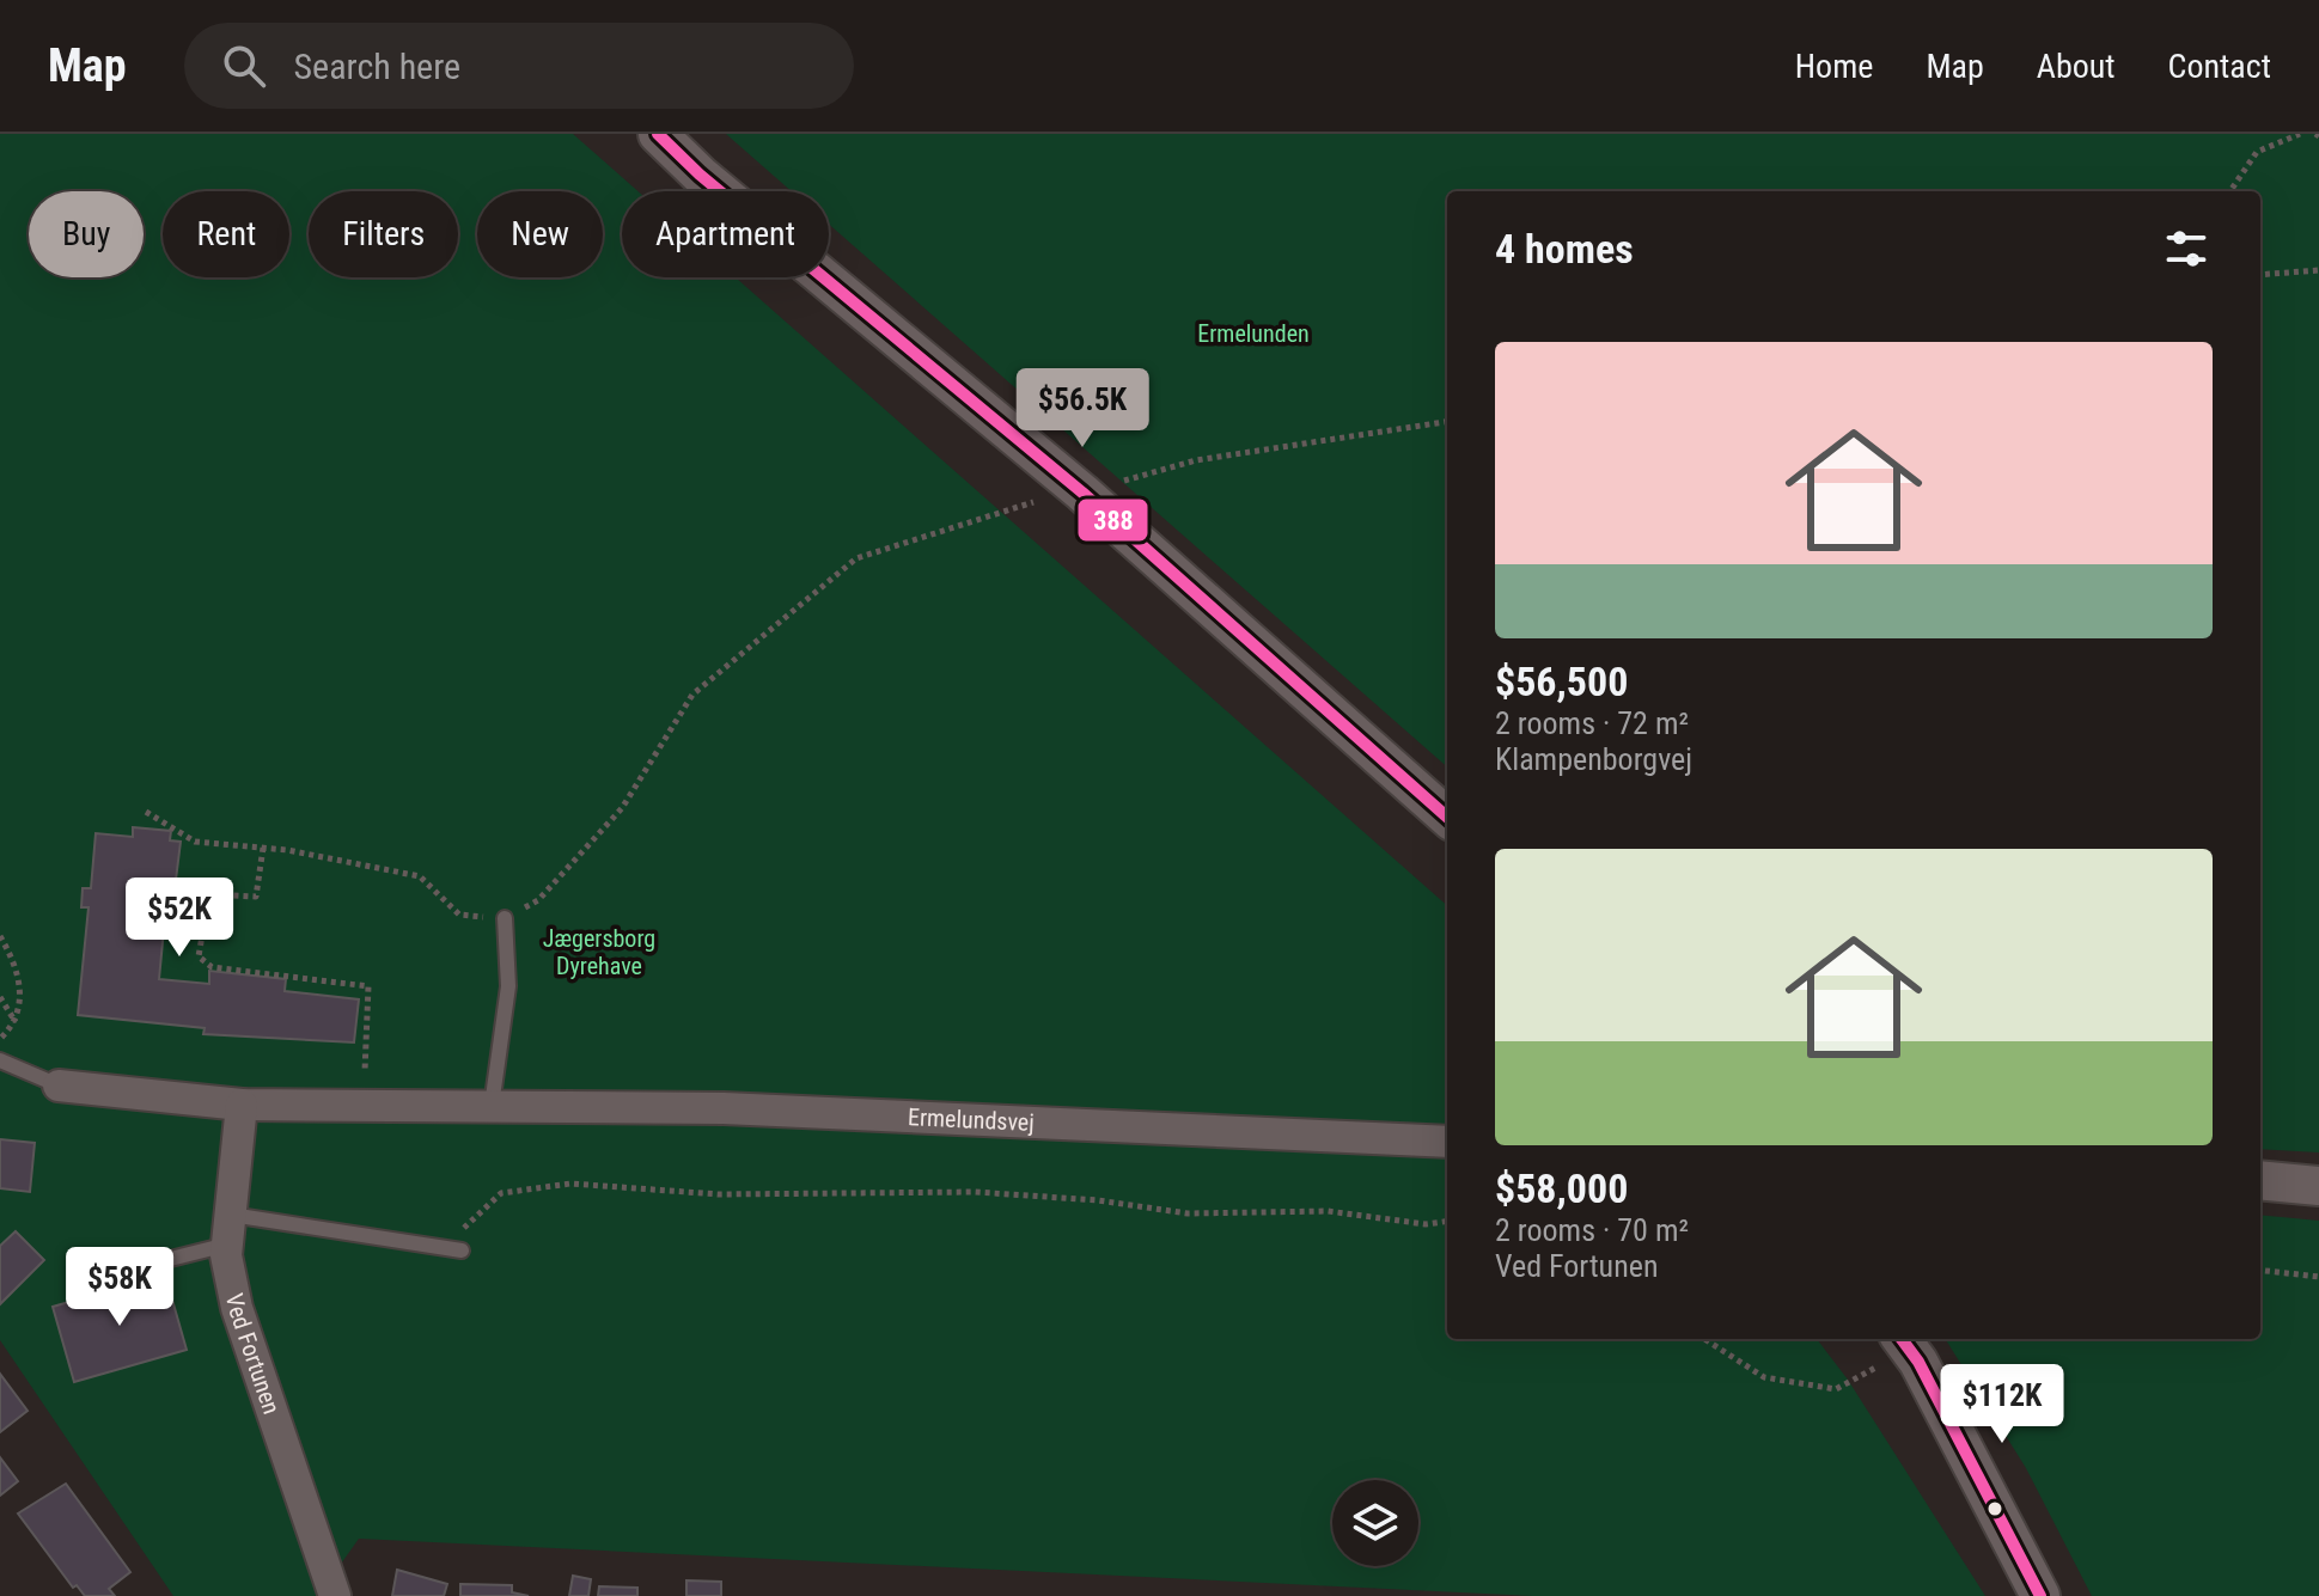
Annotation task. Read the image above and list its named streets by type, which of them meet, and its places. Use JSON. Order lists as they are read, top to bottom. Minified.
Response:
{"streets":{"street":["Ermelundsvej","Ved Fortunen"]},"parks":["Ermelunden","Jægersborg Dyrehave"],"lines":["transit line 388"],"page":{"header":"Map","search":"Search here","nav":["Home","Map","About","Contact"],"chip":["Buy","Rent","Filters","New","Apartment"],"heading":"4 homes","list":[{"name":"$56,500","note":"2 rooms · 72 m² · Klampenborgvej"},{"name":"$58,000","note":"2 rooms · 70 m² · Ved Fortunen"}],"price":["$56.5K","$52K","$58K","$112K"]}}
